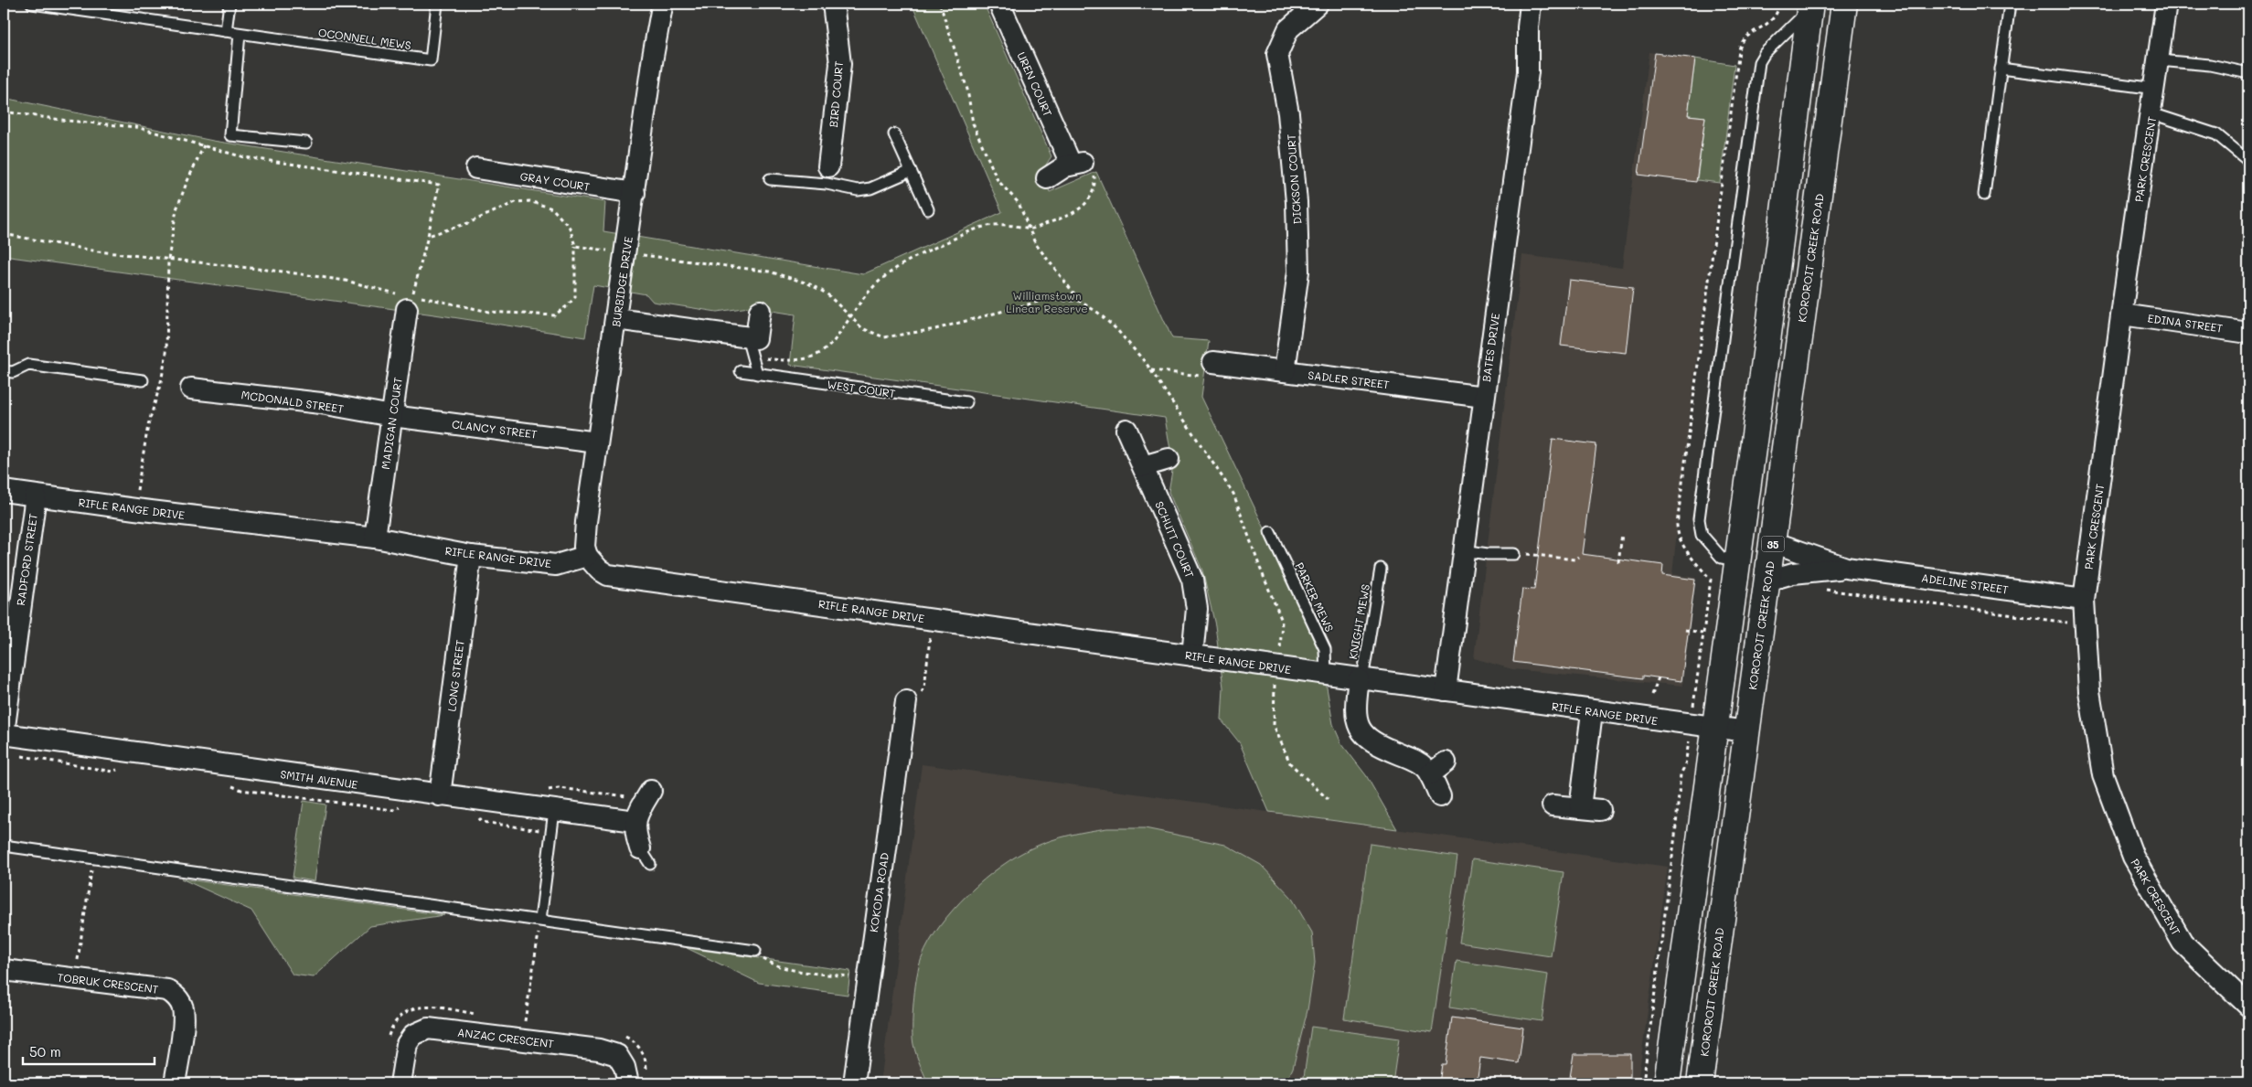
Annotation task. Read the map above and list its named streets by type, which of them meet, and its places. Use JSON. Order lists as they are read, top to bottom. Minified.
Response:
{"streets":{"main road":["KOROROIT CREEK ROAD","35"],"street":["UREN COURT","BIRD COURT","PARK CRESCENT","DICKSON COURT","GRAY COURT","BURBIDGE DRIVE","EDINA STREET","BATES DRIVE","SADLER STREET","MCDONALD STREET","MADIGAN COURT","CLANCY STREET","RIFLE RANGE DRIVE","SCHUTT COURT","RADFORD STREET","ADELINE STREET","LONG STREET","SMITH AVENUE","KOKODA ROAD","TOBRUK CRESCENT","ANZAC CRESCENT"],"lane":["OCONNELL MEWS","WEST COURT","PARKER MEWS","KNIGHT MEWS"]},"crossings":[["PARK CRESCENT","EDINA STREET"],["PARK CRESCENT","ADELINE STREET"],["DICKSON COURT","SADLER STREET"],["GRAY COURT","BURBIDGE DRIVE"],["KOROROIT CREEK ROAD","RIFLE RANGE DRIVE"],["KOROROIT CREEK ROAD","ADELINE STREET"],["BURBIDGE DRIVE","CLANCY STREET"],["BURBIDGE DRIVE","RIFLE RANGE DRIVE"],["BATES DRIVE","SADLER STREET"],["BATES DRIVE","RIFLE RANGE DRIVE"],["MCDONALD STREET","MADIGAN COURT"],["MCDONALD STREET","CLANCY STREET"],["MADIGAN COURT","CLANCY STREET"],["MADIGAN COURT","RIFLE RANGE DRIVE"],["RIFLE RANGE DRIVE","SCHUTT COURT"],["RIFLE RANGE DRIVE","RADFORD STREET"],["RIFLE RANGE DRIVE","PARKER MEWS"],["RIFLE RANGE DRIVE","KNIGHT MEWS"],["RIFLE RANGE DRIVE","LONG STREET"],["RADFORD STREET","SMITH AVENUE"],["LONG STREET","SMITH AVENUE"]],"parks":["Williamstown Linear Reserve"],"scale_bar":"50 m"}
